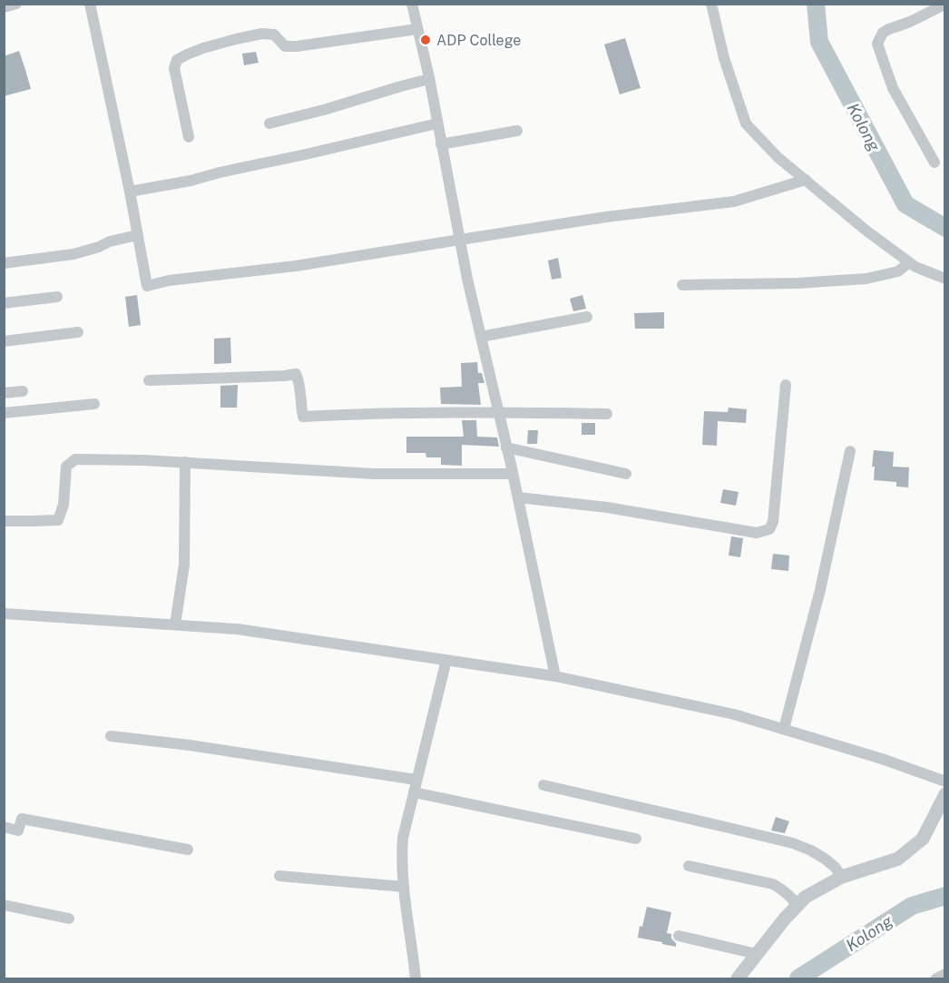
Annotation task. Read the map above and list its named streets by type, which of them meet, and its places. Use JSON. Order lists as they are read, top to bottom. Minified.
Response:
{"water":["Kolong"],"places":["ADP College"]}
